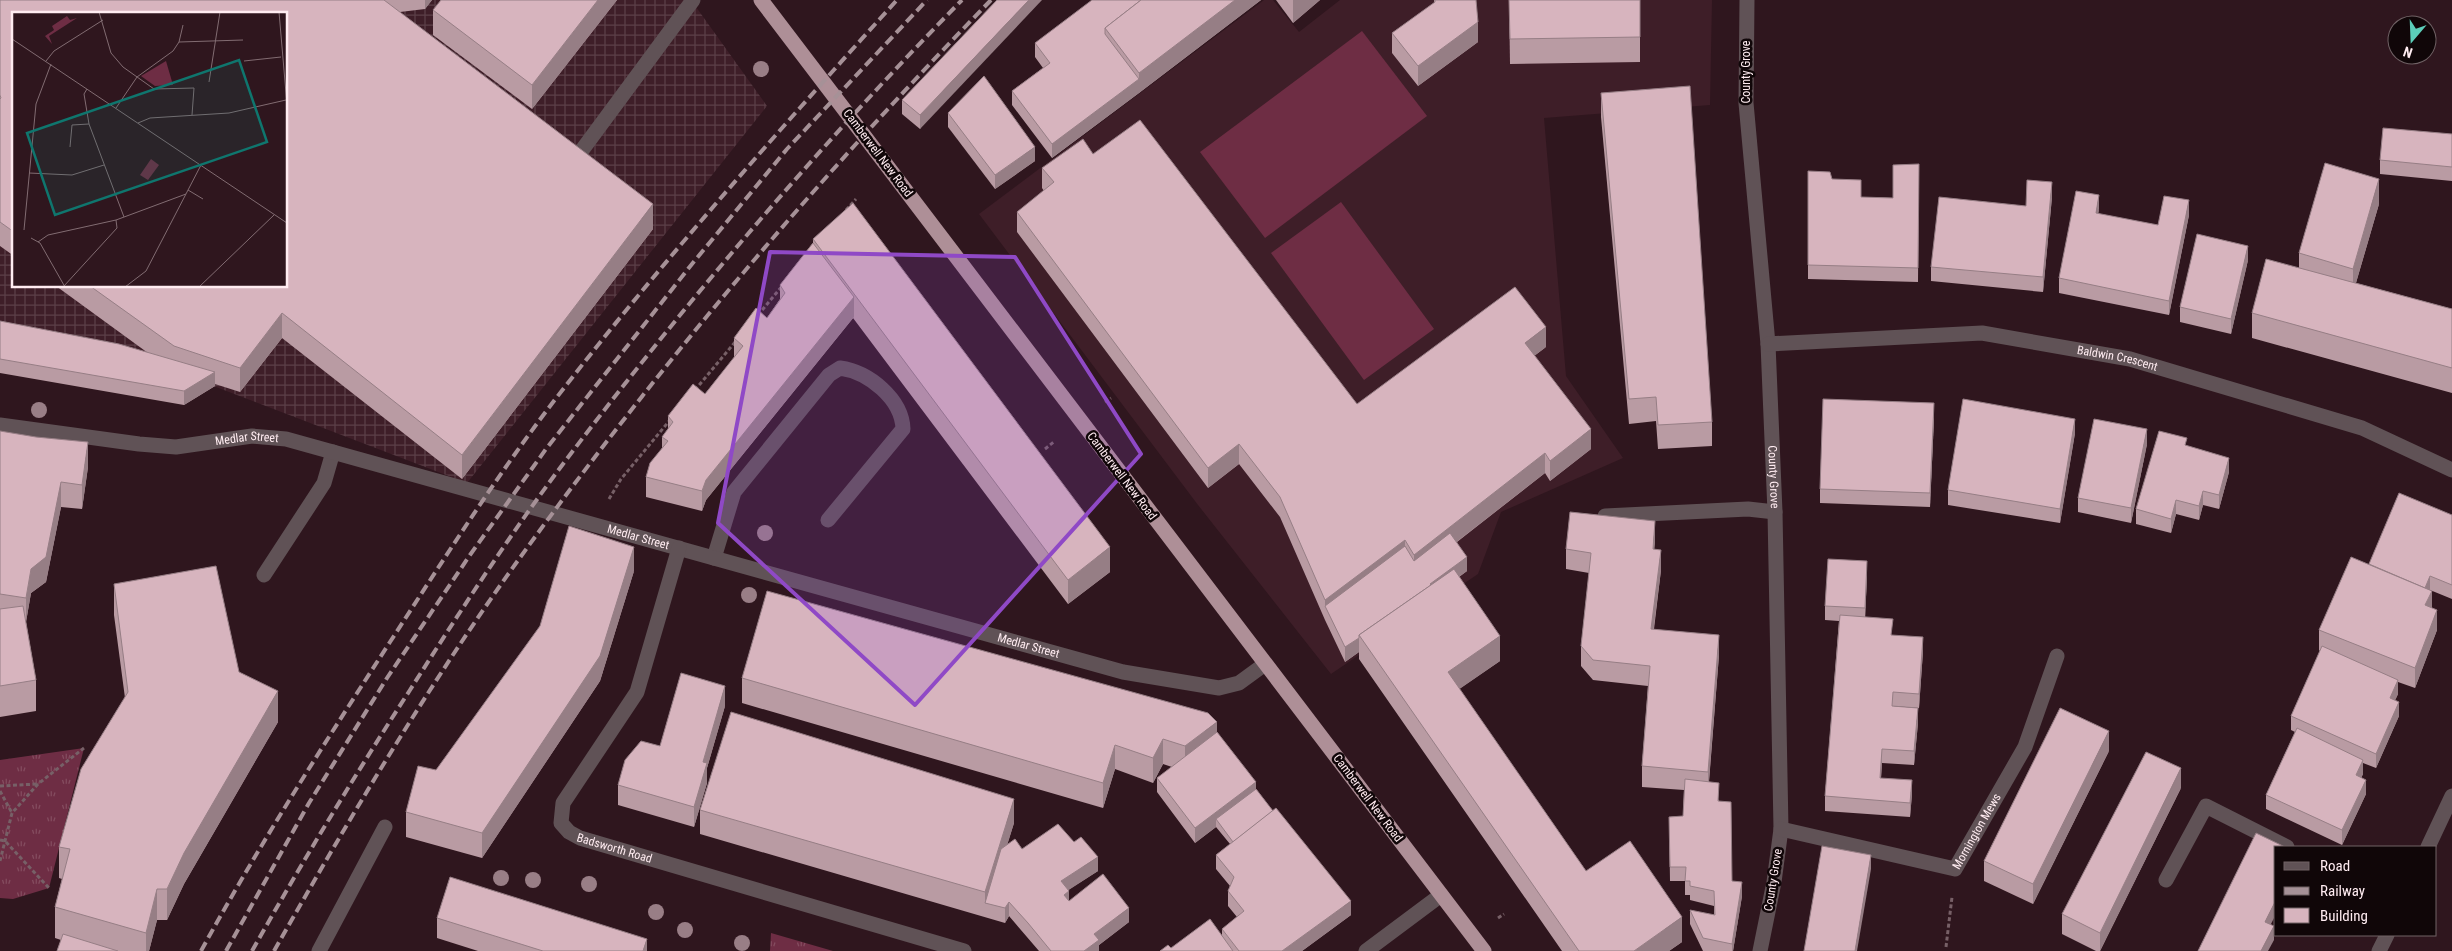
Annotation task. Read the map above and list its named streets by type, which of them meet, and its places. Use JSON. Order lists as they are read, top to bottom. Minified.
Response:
{"streets":{"highway":["Camberwell New Road"],"street":["County Grove","Baldwin Crescent","Medlar Street","Mornington Mews","Badsworth Road"]},"crossings":[["County Grove","Baldwin Crescent"],["County Grove","Mornington Mews"],["Camberwell New Road","Medlar Street"],["Medlar Street","Badsworth Road"]],"legend":["Road","Railway","Building"],"north":"bottom"}
